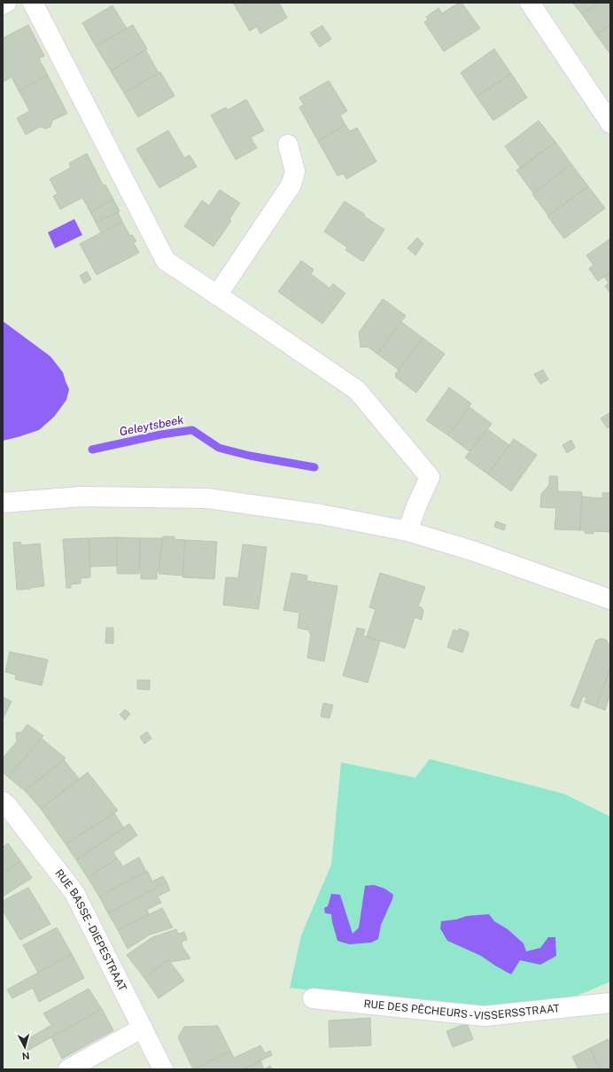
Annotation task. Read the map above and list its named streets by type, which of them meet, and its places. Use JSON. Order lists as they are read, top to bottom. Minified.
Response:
{"streets":{"street":["RUE BASSE - DIEPESTRAAT","RUE DES PÊCHEURS - VISSERSSTRAAT"]},"water":["Geleytsbeek"],"north":"bottom"}
